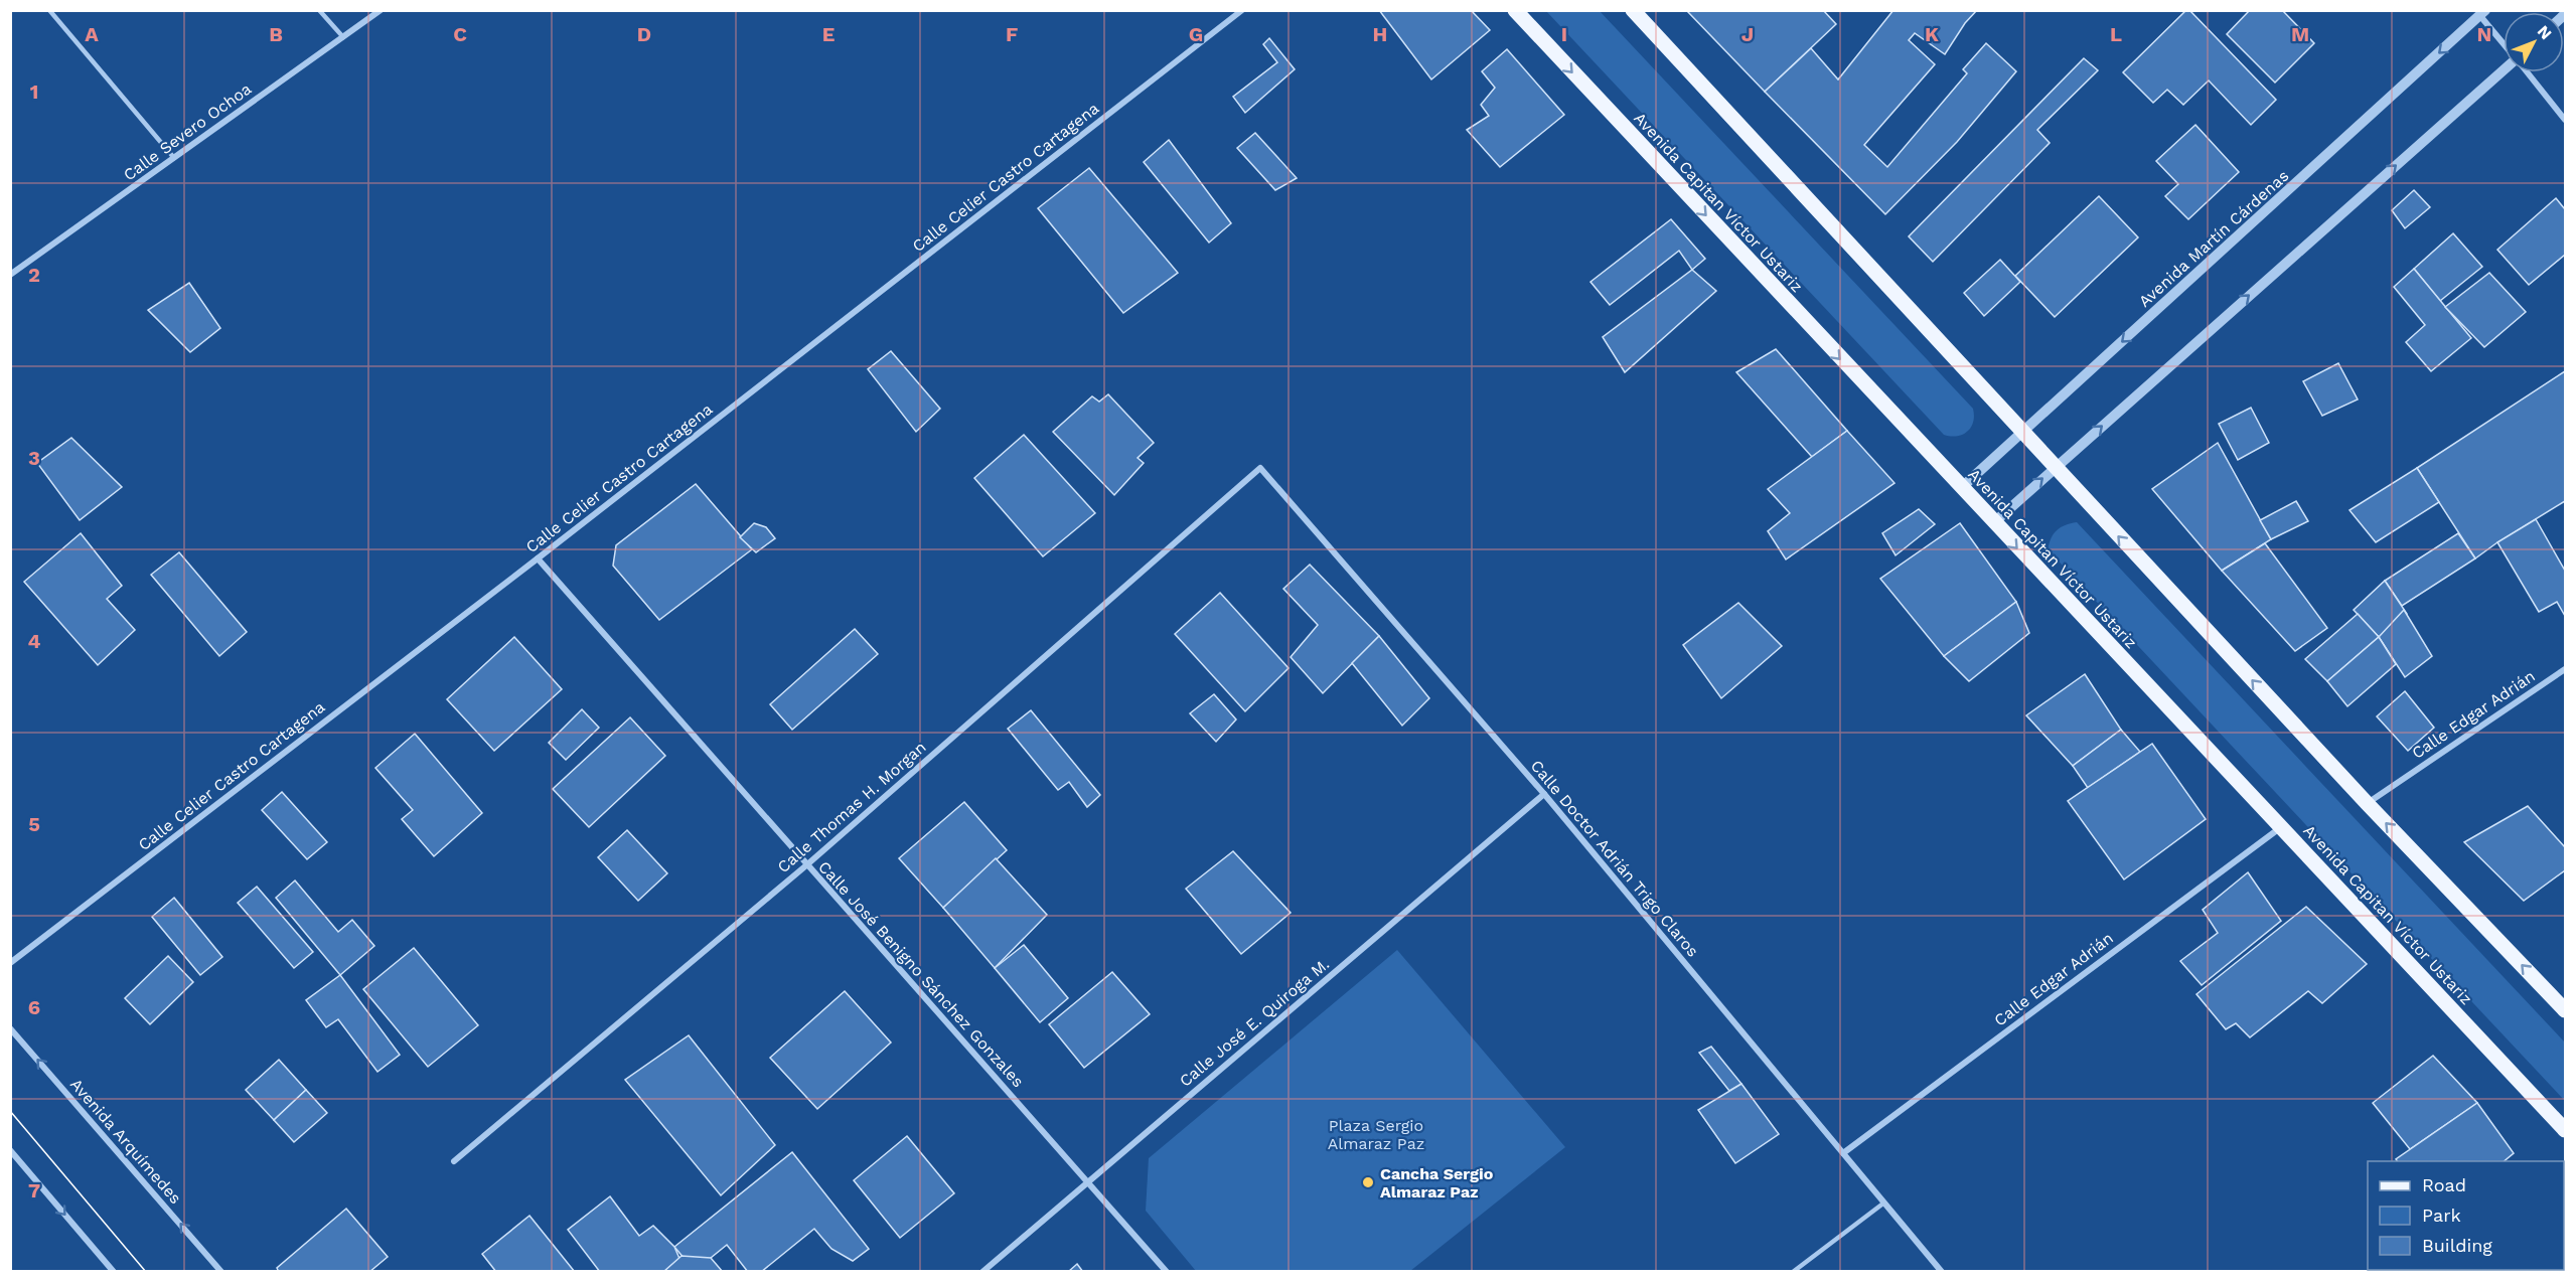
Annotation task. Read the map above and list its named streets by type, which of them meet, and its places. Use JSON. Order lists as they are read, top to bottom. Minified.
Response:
{"streets":{"main road":["Avenida Capitan Víctor Ustariz"],"street":["Calle Severo Ochoa","Calle Celier Castro Cartagena","Avenida Martín Cárdenas","Calle Edgar Adrián","Calle Thomas H. Morgan","Calle Doctor Adrián Trigo Claros","Calle José Benigno Sánchez Gonzales","Calle José E. Quiroga M.","Avenida Arquímedes"]},"crossings":[["Calle Celier Castro Cartagena","Calle José Benigno Sánchez Gonzales"],["Avenida Capitan Víctor Ustariz","Avenida Martín Cárdenas"],["Avenida Capitan Víctor Ustariz","Calle Edgar Adrián"],["Calle Edgar Adrián","Calle Doctor Adrián Trigo Claros"],["Calle Thomas H. Morgan","Calle Doctor Adrián Trigo Claros"],["Calle Thomas H. Morgan","Calle José Benigno Sánchez Gonzales"],["Calle Doctor Adrián Trigo Claros","Calle José E. Quiroga M."],["Calle José Benigno Sánchez Gonzales","Calle José E. Quiroga M."]],"one_way":["Avenida Arquímedes"],"parks":["Plaza Sergio Almaraz Paz"],"places":["Cancha Sergio Almaraz Paz"],"legend":["Road","Park","Building"],"north":"top right","grid":{"columns":["A","B","C","D","E","F","G","H","I","J","K","L","M","N"],"rows":["1","2","3","4","5","6","7"]}}
